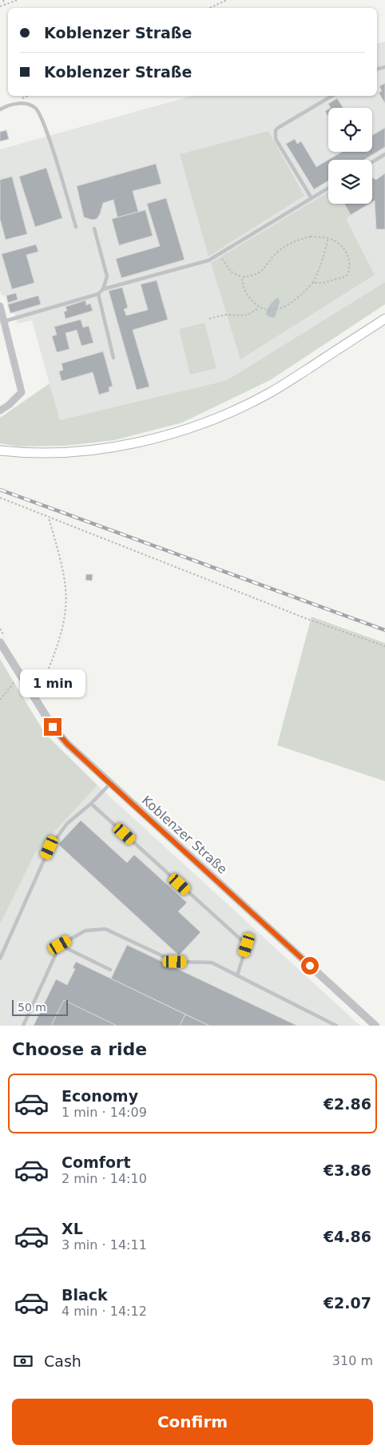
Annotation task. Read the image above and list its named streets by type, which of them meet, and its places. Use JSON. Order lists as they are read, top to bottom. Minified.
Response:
{"streets":{"street":["Koblenzer Straße"]},"scale_bar":"50 m","page":{"banner":["Koblenzer Straße","Koblenzer Straße"],"bubble":"1 min","scale":"50 m","heading":"Choose a ride","list":[{"name":"Economy","note":"1 min · 14:09","value":"€2.86"},{"name":"Comfort","note":"2 min · 14:10","value":"€3.86"},{"name":"XL","note":"3 min · 14:11","value":"€4.86"},{"name":"Black","note":"4 min · 14:12","value":"€2.07"}],"pay":["Cash","310 m"],"buttons":"Confirm"}}
